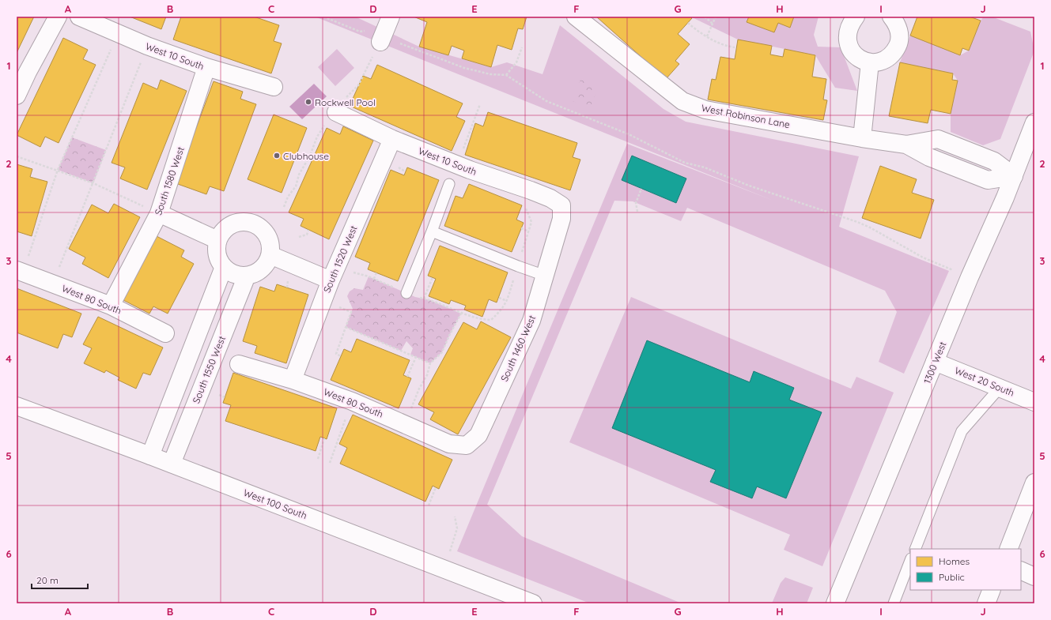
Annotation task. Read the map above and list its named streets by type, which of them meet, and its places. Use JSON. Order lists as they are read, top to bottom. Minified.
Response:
{"streets":{"street":["West 10 South","West Robinson Lane","South 1580 West","South 1520 West","West 80 South","South 1460 West","1300 West","South 1550 West","West 20 South","West 100 South"]},"crossings":[["West 10 South","South 1580 West"],["West 10 South","South 1520 West"],["West 10 South","South 1460 West"],["West Robinson Lane","1300 West"],["South 1580 West","West 80 South"],["South 1520 West","West 80 South"],["West 80 South","South 1460 West"],["1300 West","West 20 South"],["South 1550 West","West 100 South"]],"places":["Rockwell Pool","Clubhouse"],"legend":["Homes","Public"],"scale_bar":"20 m","grid":{"columns":["A","B","C","D","E","F","G","H","I","J"],"rows":["1","2","3","4","5","6"]}}
